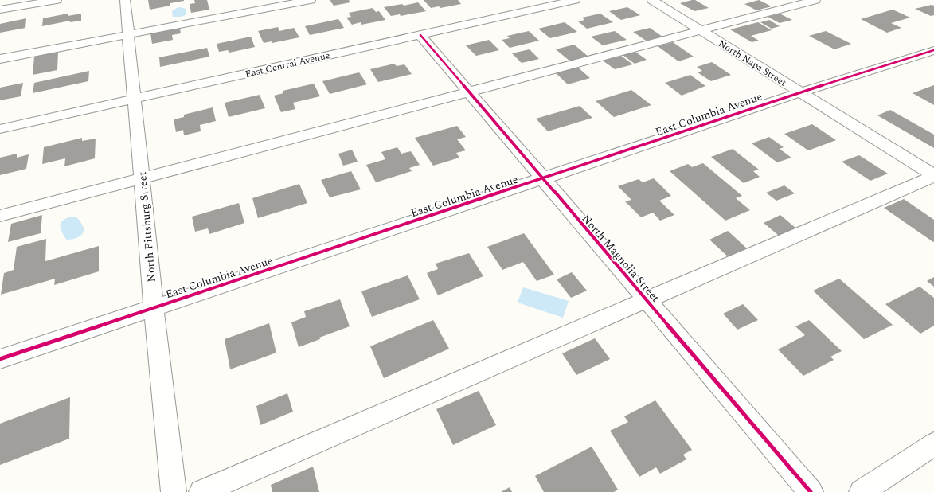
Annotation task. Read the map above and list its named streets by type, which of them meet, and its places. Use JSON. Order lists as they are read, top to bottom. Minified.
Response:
{"streets":{"street":["North Napa Street","East Central Avenue","East Columbia Avenue","North Pittsburg Street","North Magnolia Street"]},"crossings":[["North Napa Street","East Columbia Avenue"],["East Central Avenue","North Pittsburg Street"],["East Central Avenue","North Magnolia Street"],["East Columbia Avenue","North Pittsburg Street"],["East Columbia Avenue","North Magnolia Street"]]}
